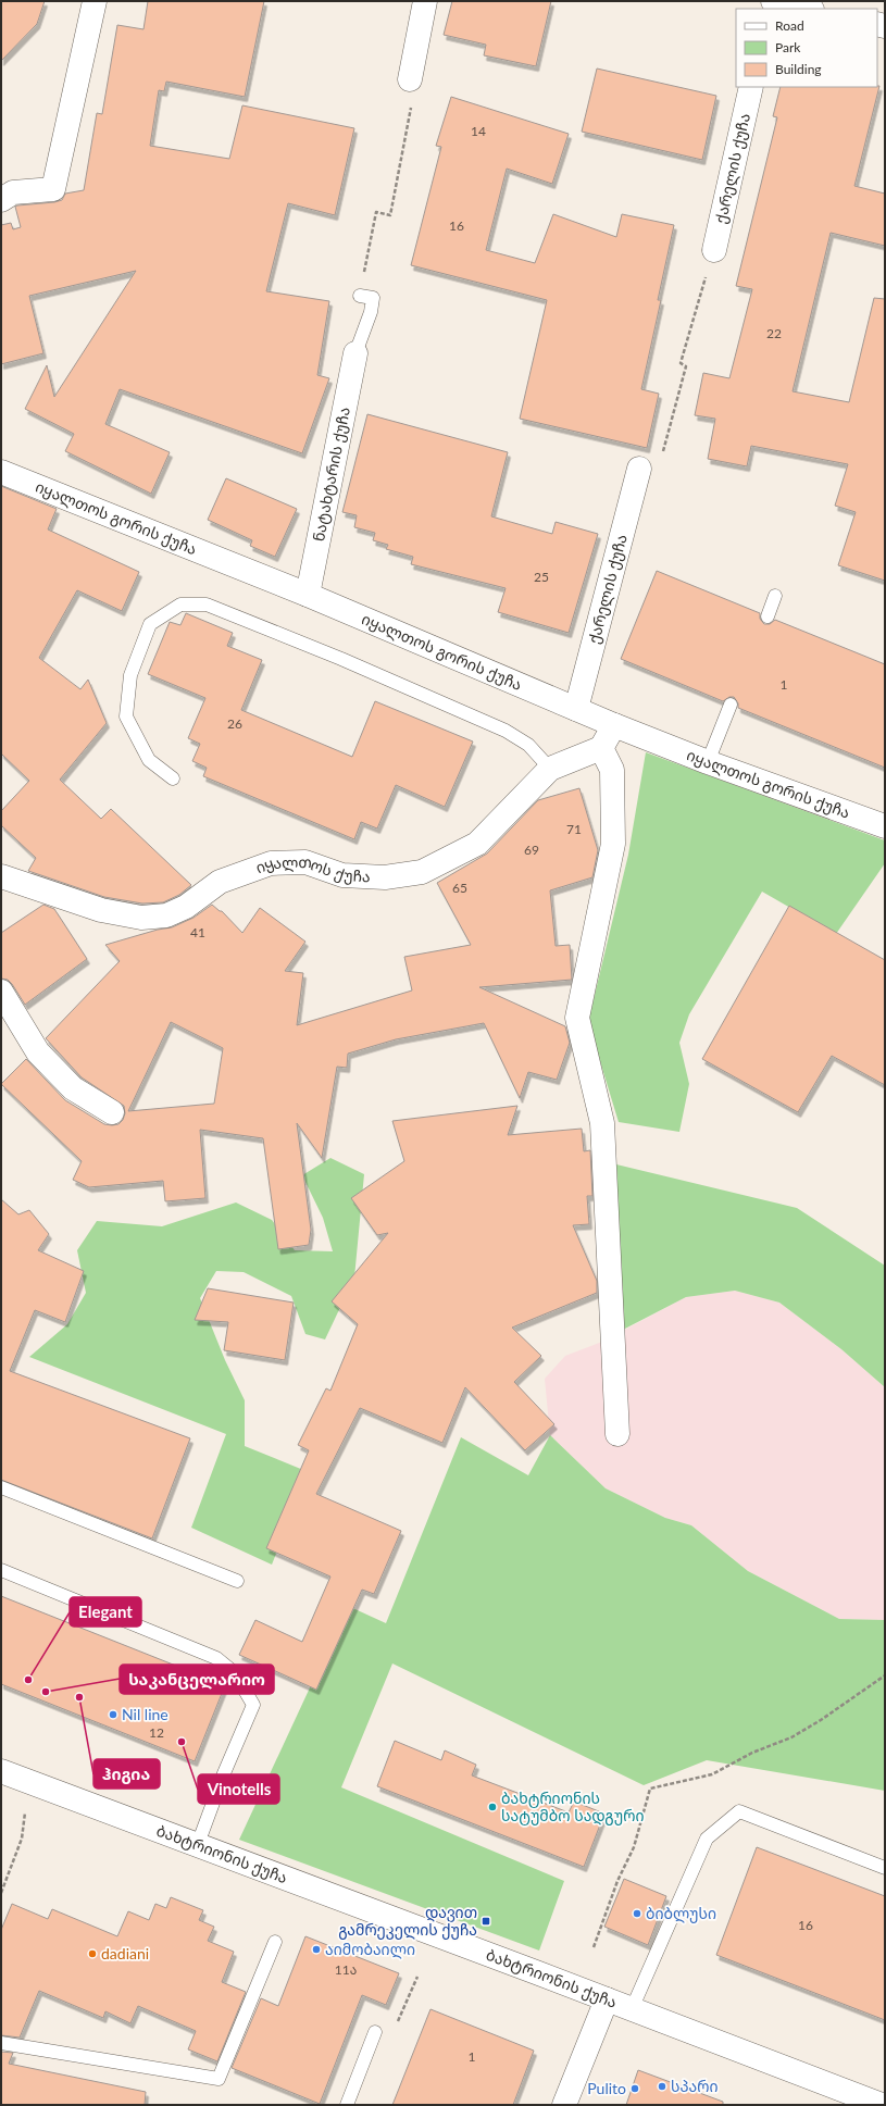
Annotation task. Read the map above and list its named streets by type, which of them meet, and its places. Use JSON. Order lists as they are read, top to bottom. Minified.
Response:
{"streets":{"street":["ქარელის ქუჩა","ნატახტარის ქუჩა","იყალთოს გორის ქუჩა","იყალთოს ქუჩა","ბახტრიონის ქუჩა"]},"crossings":[["ქარელის ქუჩა","იყალთოს გორის ქუჩა"],["ნატახტარის ქუჩა","იყალთოს გორის ქუჩა"]],"places":{"other":["Elegant","საკანცელარიო","ჰიგია","Nil line","Vinotells","ბახტრიონის სატუმბო სადგური","ბიბლუსი","აიმობაილი","dadiani","სპარი","Pulito"],"transit":["დავით გამრეკელის ქუჩა"]},"house_numbers":["14","16","22","25","1","26","71","69","65","41","12","16","11ა","1"],"legend":["Road","Park","Building"]}
